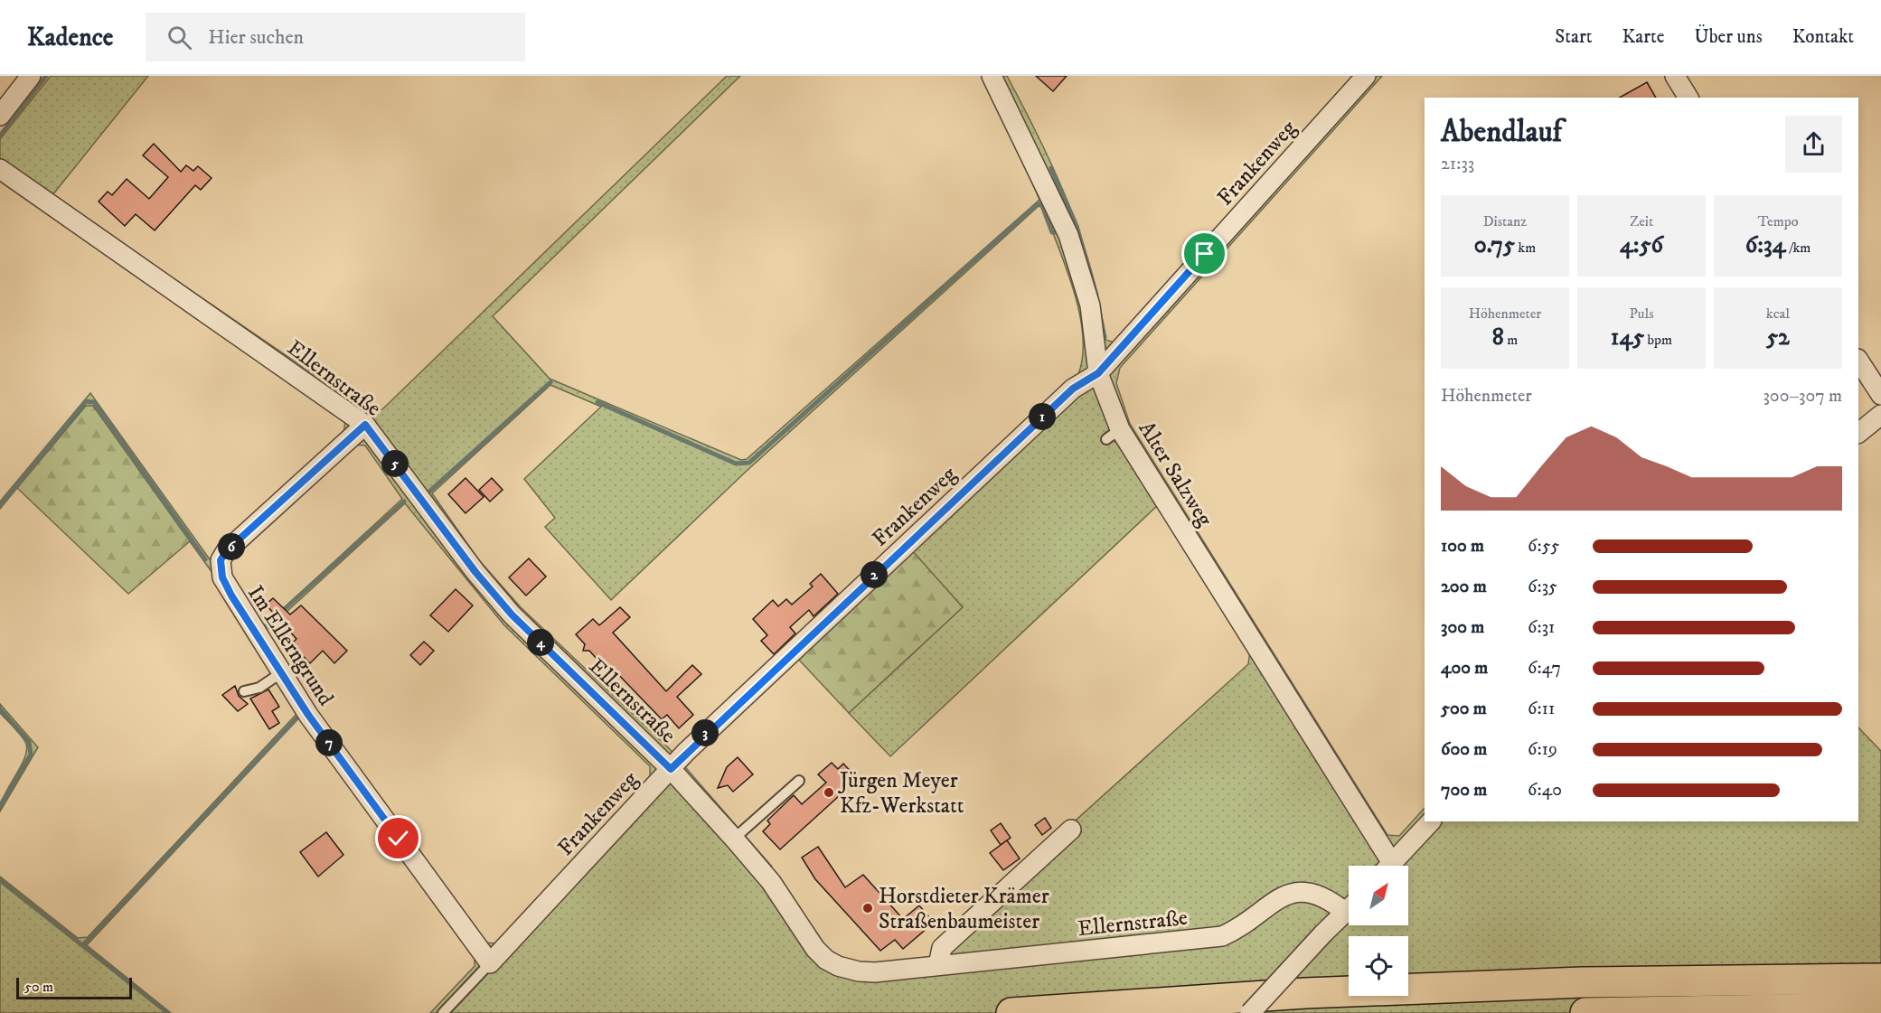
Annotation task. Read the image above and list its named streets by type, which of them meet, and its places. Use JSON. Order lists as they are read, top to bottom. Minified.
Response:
{"streets":{"street":["Frankenweg","Ellernstraße","Alter Salzweg","Im Ellerngrund"]},"crossings":[["Frankenweg","Ellernstraße"],["Frankenweg","Alter Salzweg"],["Frankenweg","Im Ellerngrund"],["Ellernstraße","Im Ellerngrund"]],"places":["Jürgen Meyer Kfz-Werkstatt","Horstdieter Krämer Straßenbaumeister"],"scale_bar":"50 m","north":"top right","page":{"header":"Kadence","search":"Hier suchen","nav":["Start","Karte","Über uns","Kontakt"],"heading":["Abendlauf","21:33"],"stats":[["Distanz","0.75 km"],["Zeit","4:56"],["Tempo","6:34 /km"],["Höhenmeter","8 m"],["Puls","145 bpm"],["kcal","52"]],"chart":["Höhenmeter","300–307 m"],"pins":["1","5","6","2","4","3","7"],"list":[{"name":"100 m","note":"6:55"},{"name":"200 m","note":"6:35"},{"name":"300 m","note":"6:31"},{"name":"400 m","note":"6:47"},{"name":"500 m","note":"6:11"},{"name":"600 m","note":"6:19"},{"name":"700 m","note":"6:40"}],"scale":"50 m"}}
